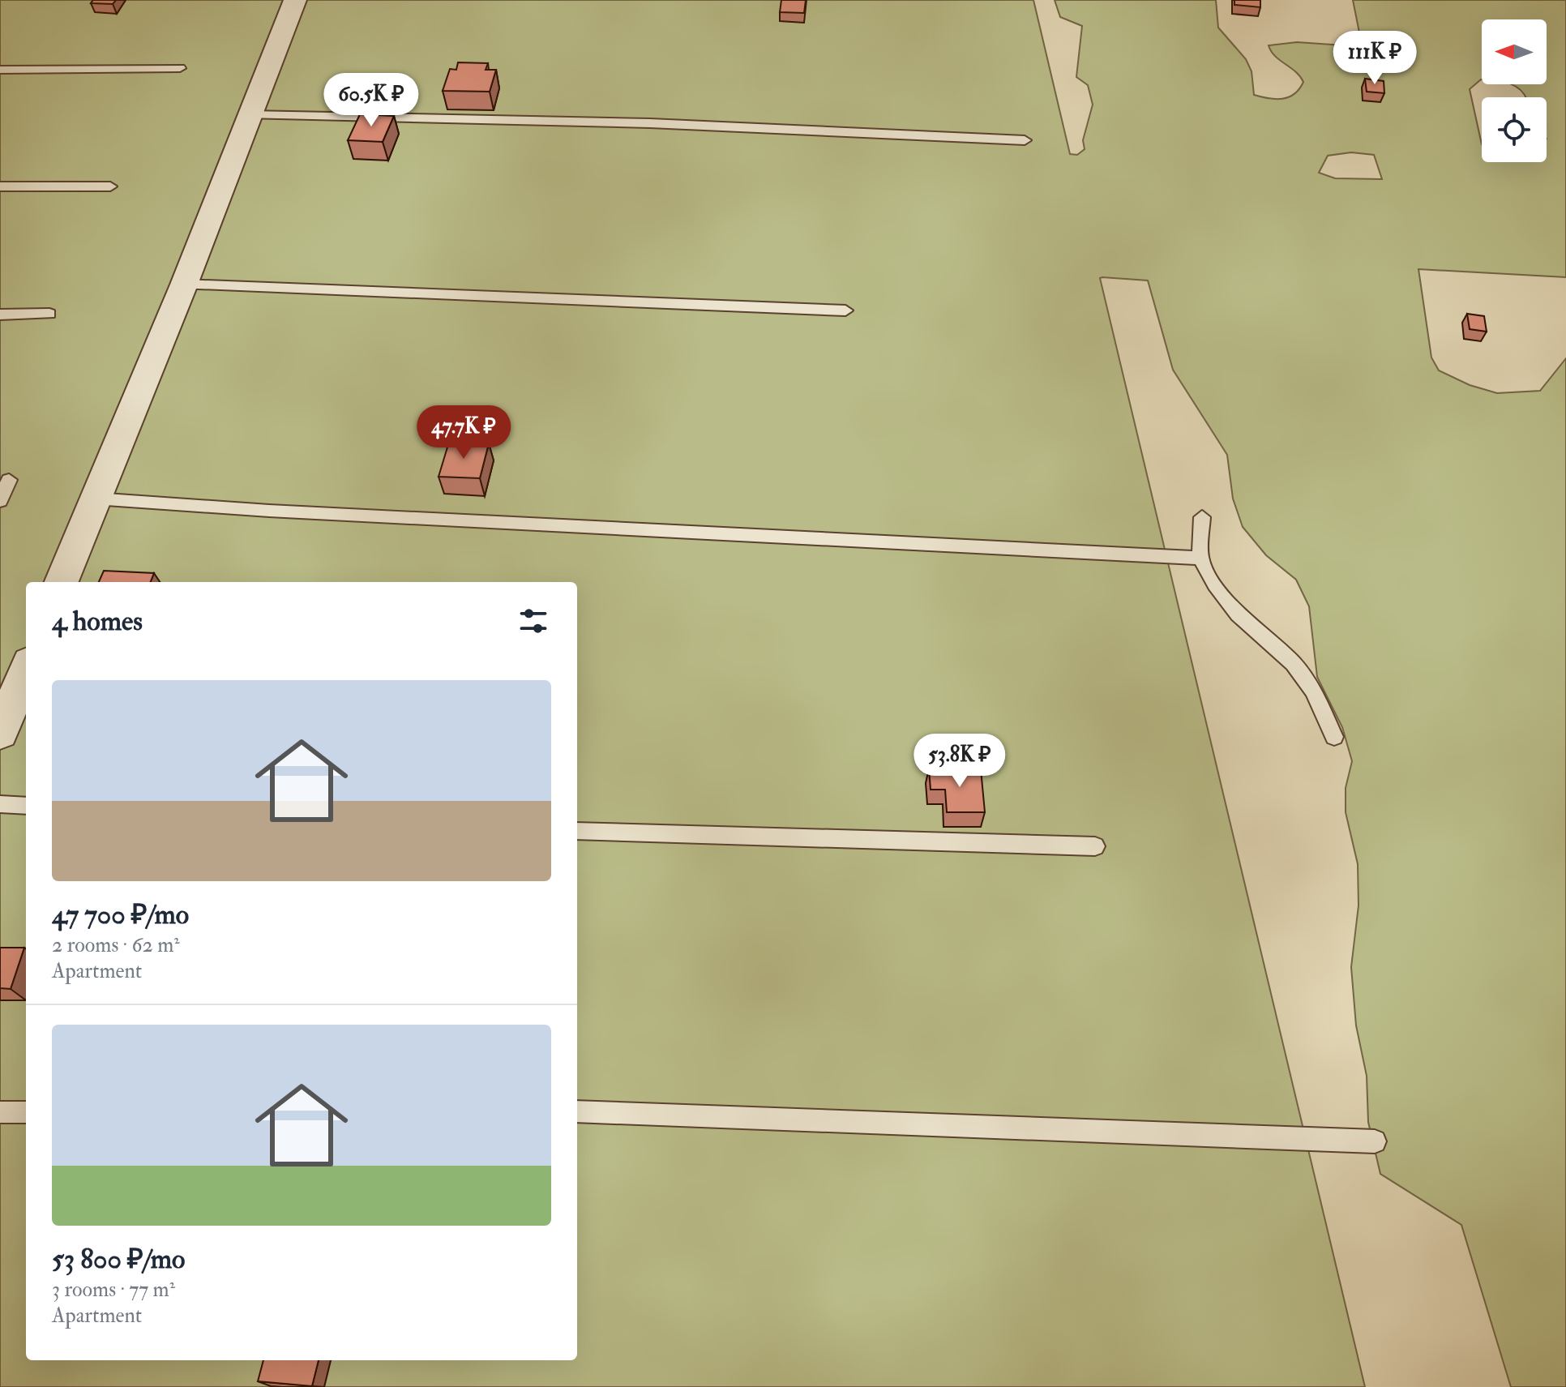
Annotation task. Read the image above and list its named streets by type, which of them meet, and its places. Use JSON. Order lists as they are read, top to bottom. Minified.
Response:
{"north":"left","page":{"price":["111K ₽","60.5K ₽","47.7K ₽","53.8K ₽"],"heading":"4 homes","list":[{"name":"47 700 ₽/mo","note":"2 rooms · 62 m² · Apartment"},{"name":"53 800 ₽/mo","note":"3 rooms · 77 m² · Apartment"}]}}
